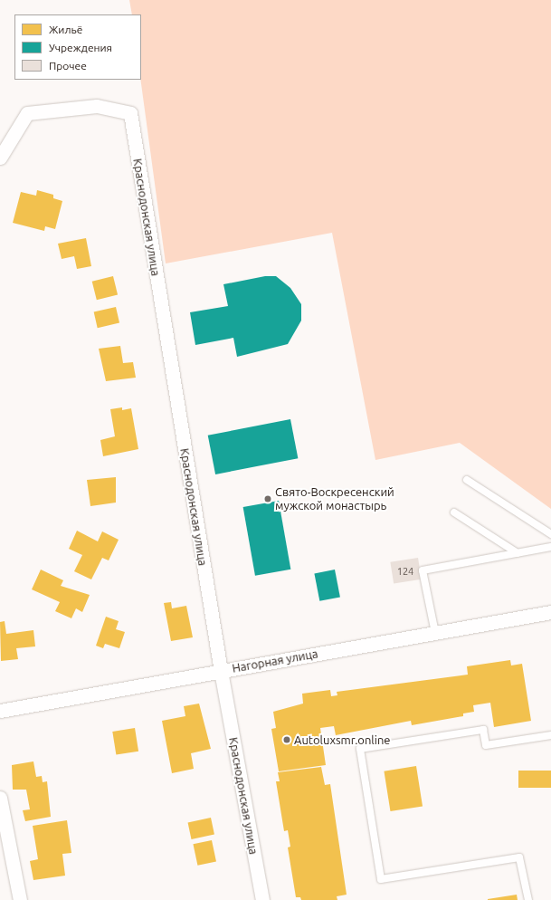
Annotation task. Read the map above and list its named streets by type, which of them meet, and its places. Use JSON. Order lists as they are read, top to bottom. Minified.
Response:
{"streets":{"street":["Краснодонская улица","Нагорная улица"]},"crossings":[["Краснодонская улица","Нагорная улица"]],"places":["Свято-Воскресенский мужской монастырь","Autoluxsmr.online"],"house_numbers":["124"],"legend":["Жильё","Учреждения","Прочее"]}
